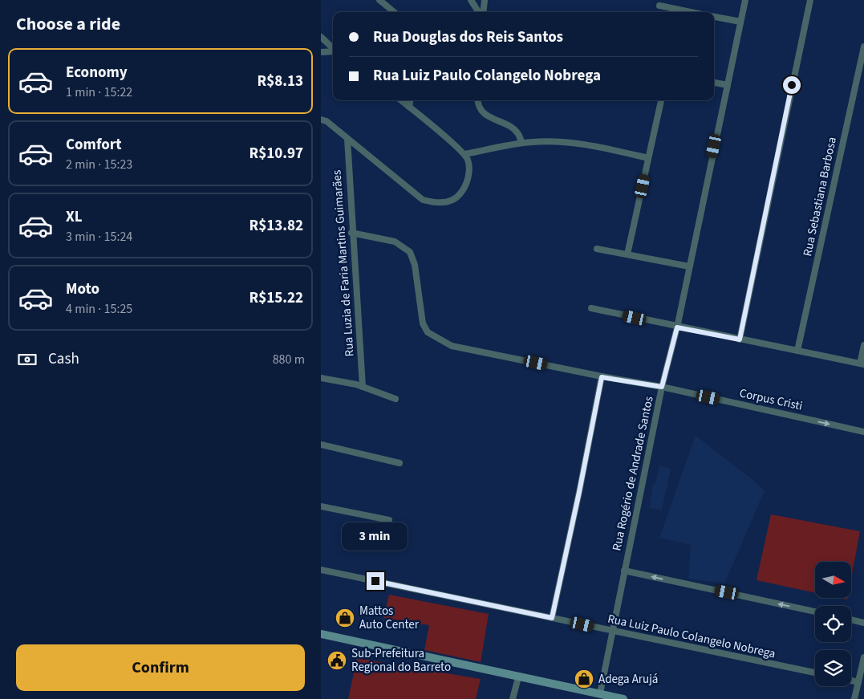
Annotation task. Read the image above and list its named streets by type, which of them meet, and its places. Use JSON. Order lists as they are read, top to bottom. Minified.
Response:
{"streets":{"street":["Rua Sebastiana Barbosa","Rua Luzia de Faria Martins Guimarães","Corpus Cristi","Rua Rogério de Andrade Santos","Rua Luiz Paulo Colangelo Nobrega"]},"crossings":[["Rua Luzia de Faria Martins Guimarães","Corpus Cristi"],["Corpus Cristi","Rua Rogério de Andrade Santos"],["Rua Rogério de Andrade Santos","Rua Luiz Paulo Colangelo Nobrega"]],"places":{"shop":["Mattos Auto Center","Adega Arujá"],"public building":["Sub-Prefeitura Regional do Barreto"]},"north":"right","page":{"heading":"Choose a ride","banner":["Rua Douglas dos Reis Santos","Rua Luiz Paulo Colangelo Nobrega"],"list":[{"name":"Economy","note":"1 min · 15:22","value":"R$8.13"},{"name":"Comfort","note":"2 min · 15:23","value":"R$10.97"},{"name":"XL","note":"3 min · 15:24","value":"R$13.82"},{"name":"Moto","note":"4 min · 15:25","value":"R$15.22"}],"pay":["Cash","880 m"],"bubble":"3 min","buttons":"Confirm"}}
